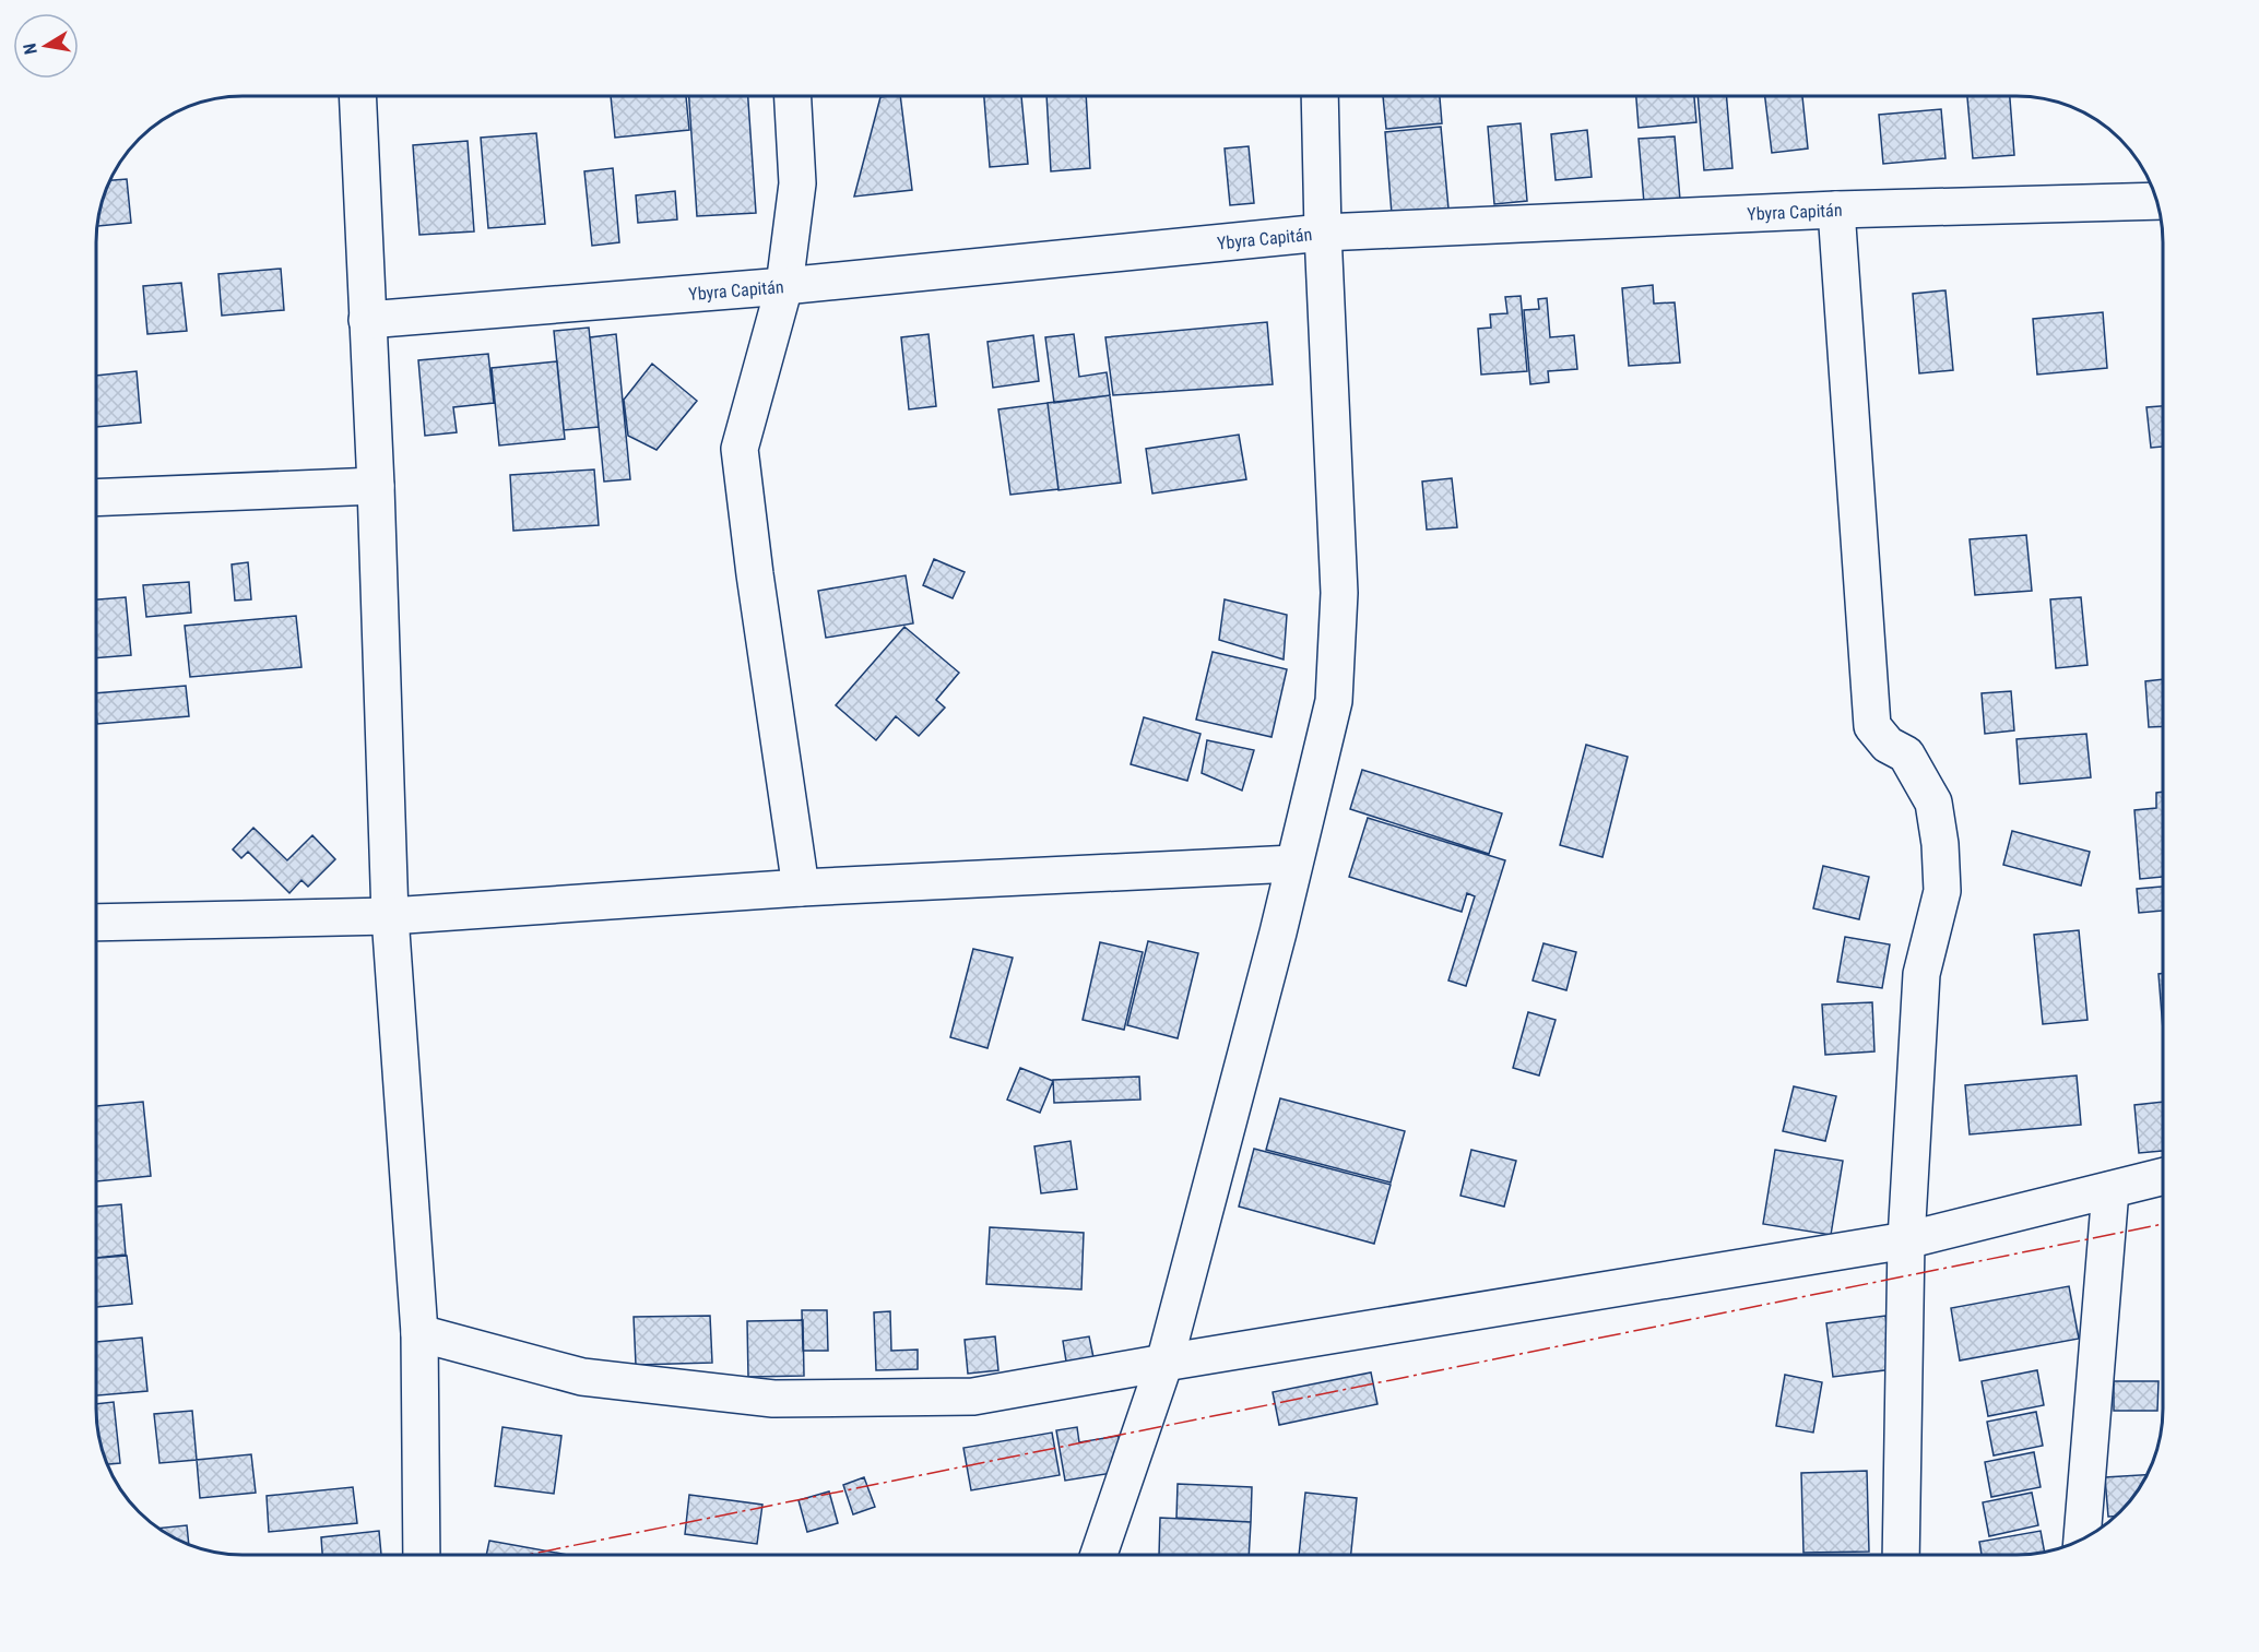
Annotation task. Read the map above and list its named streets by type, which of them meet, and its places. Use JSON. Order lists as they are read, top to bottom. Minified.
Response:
{"streets":{"street":["Ybyra Capitán"]},"north":"left"}
